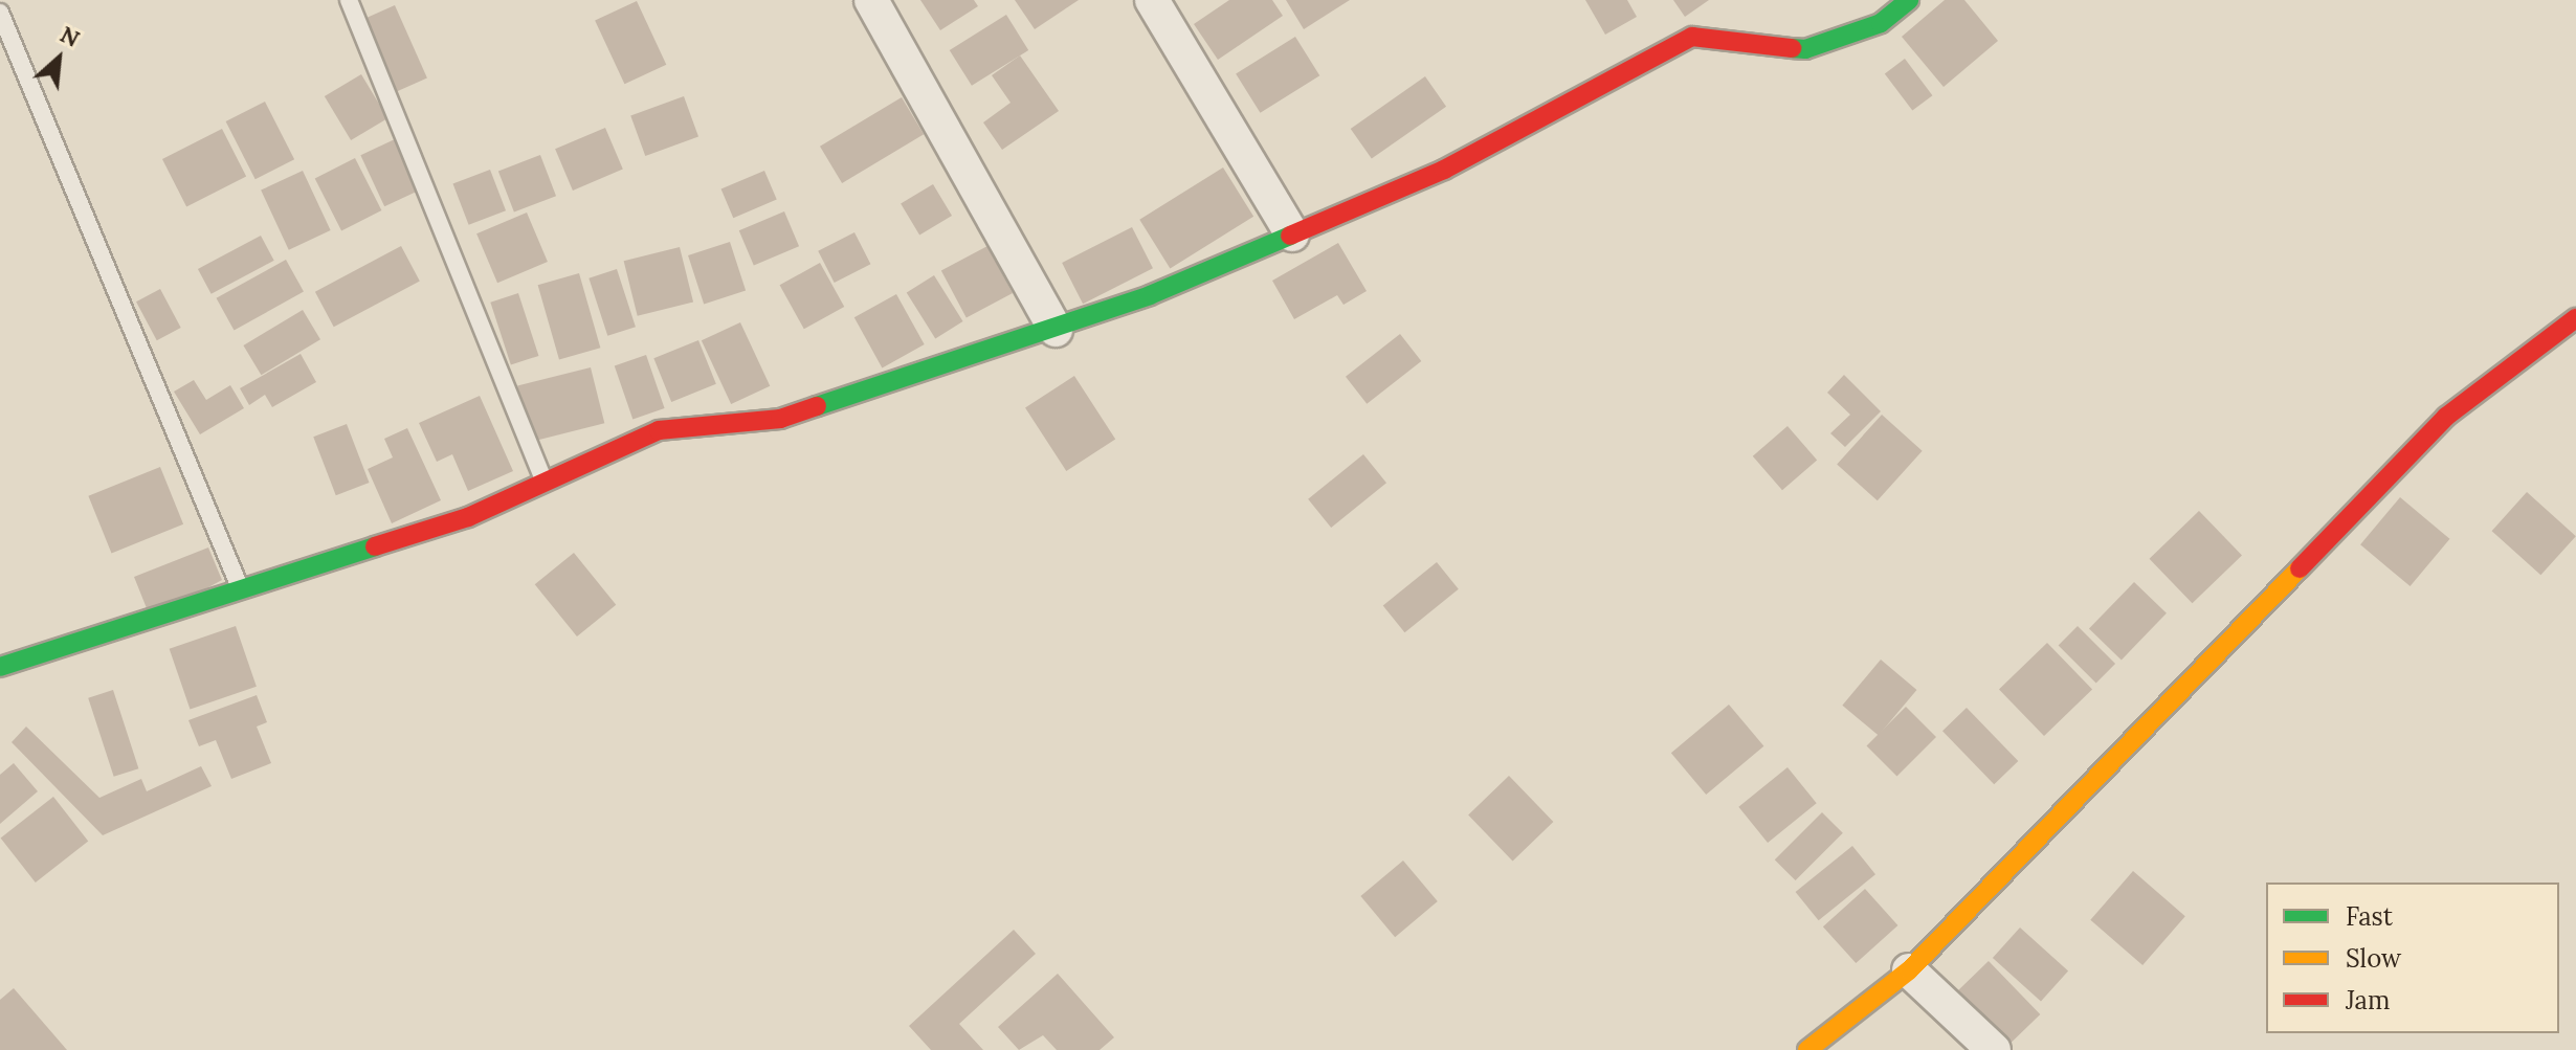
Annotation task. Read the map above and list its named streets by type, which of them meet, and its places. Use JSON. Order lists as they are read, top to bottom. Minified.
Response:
{"legend":["Fast","Slow","Jam"],"north":"top right"}
